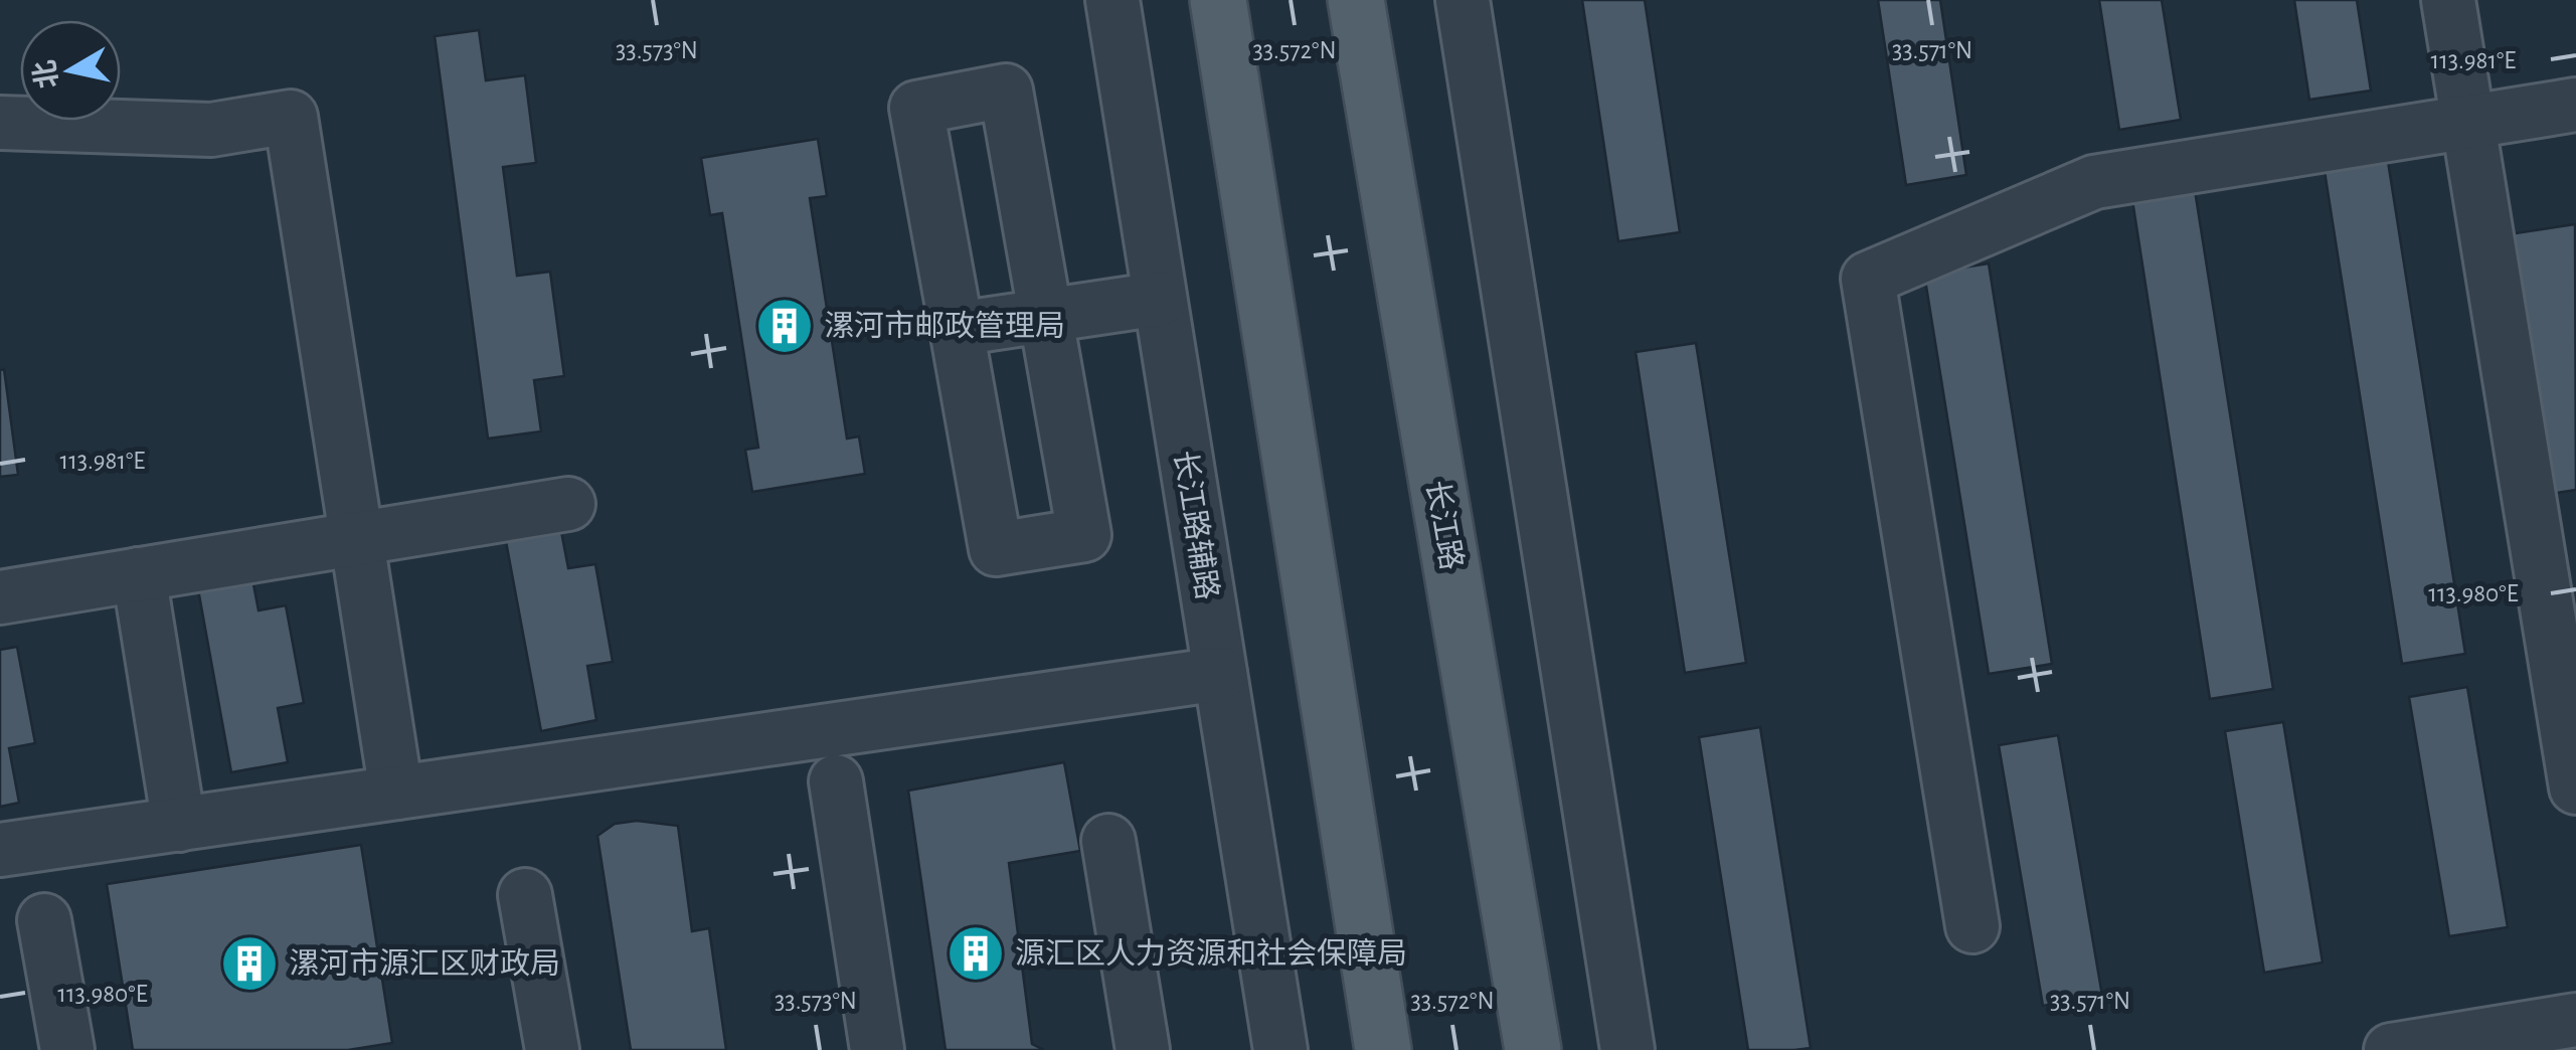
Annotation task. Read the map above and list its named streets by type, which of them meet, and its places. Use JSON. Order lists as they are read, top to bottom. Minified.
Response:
{"streets":{"main road":["长江路"],"street":["长江路辅路"]},"places":{"building":["漯河市邮政管理局","源汇区人力资源和社会保障局","漯河市源汇区财政局"]},"north":"left","coordinates":["33.573°N","33.572°N","33.571°N","113.981°E","113.980°E"]}
